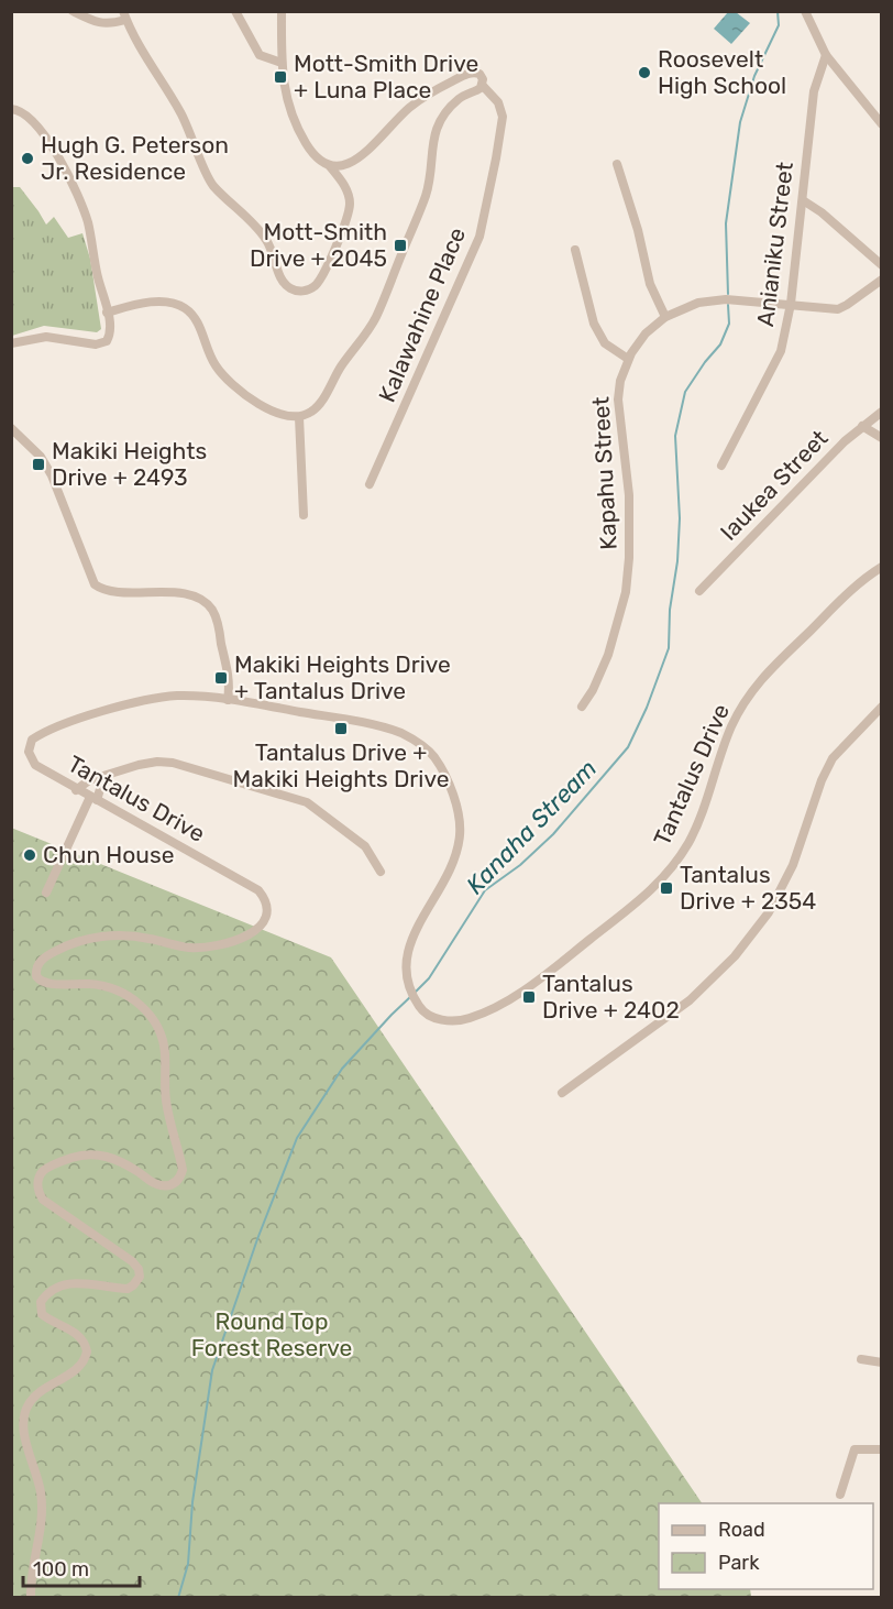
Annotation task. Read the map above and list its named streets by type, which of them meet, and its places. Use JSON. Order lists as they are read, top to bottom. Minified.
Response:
{"streets":{"street":["Anianiku Street","Kalawahine Place","Kapahu Street","Iaukea Street","Tantalus Drive"]},"crossings":[["Anianiku Street","Kapahu Street"]],"water":["Kanaha Stream"],"parks":["Round Top Forest Reserve"],"places":{"other":["Roosevelt High School","Hugh G. Peterson Jr. Residence","Chun House"],"transit":["Mott-Smith Drive + Luna Place","Mott-Smith Drive + 2045","Makiki Heights Drive + 2493","Makiki Heights Drive + Tantalus Drive","Tantalus Drive + Makiki Heights Drive","Tantalus Drive + 2354","Tantalus Drive + 2402"]},"legend":["Road","Park"],"scale_bar":"100 m"}
